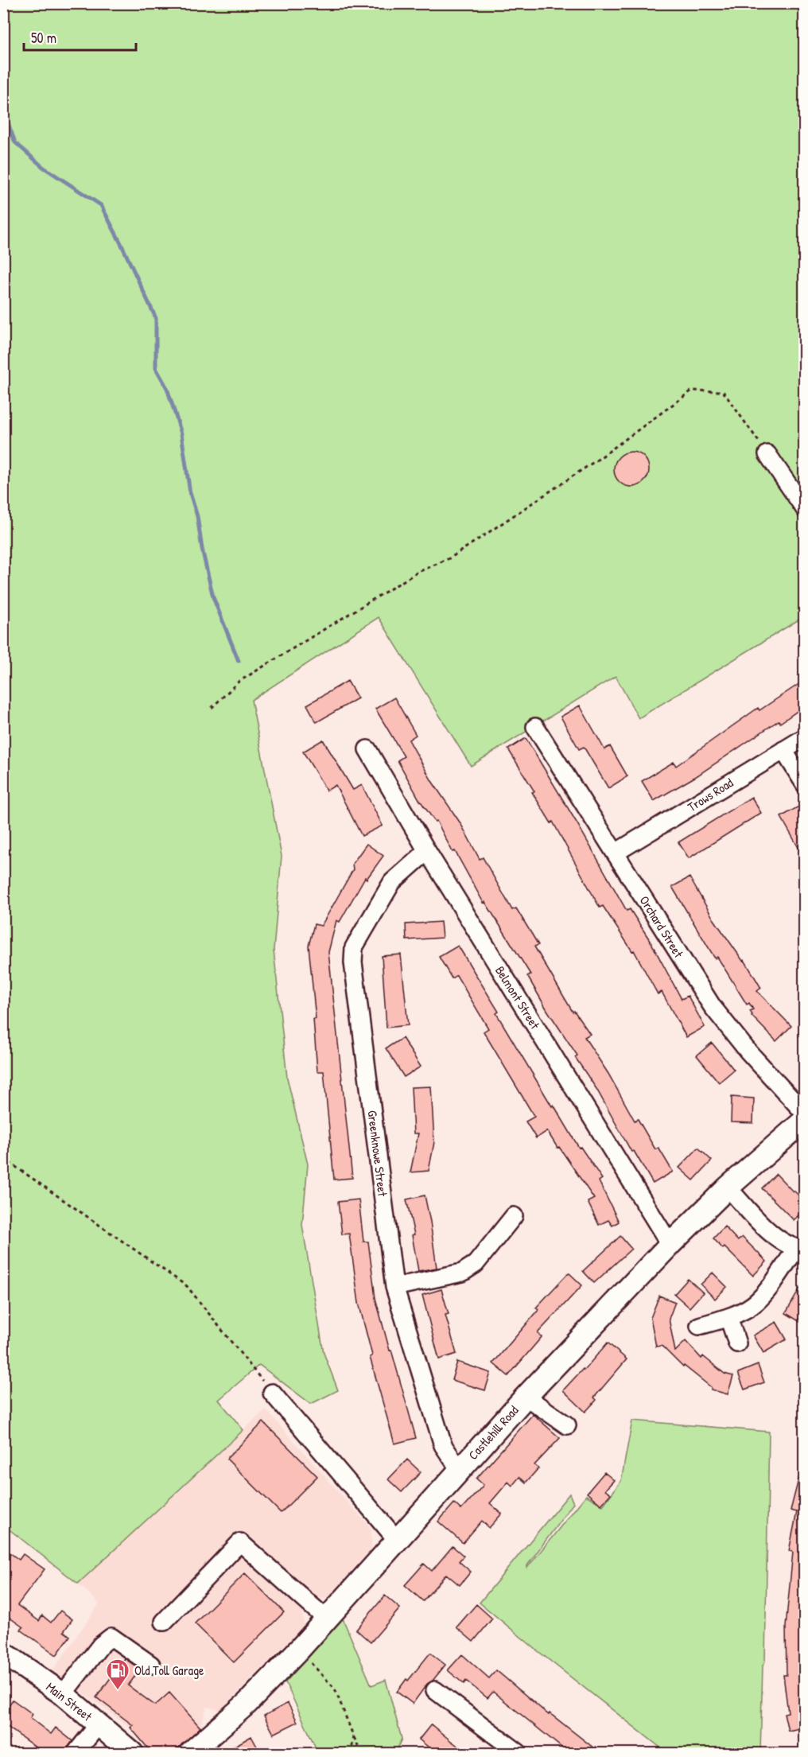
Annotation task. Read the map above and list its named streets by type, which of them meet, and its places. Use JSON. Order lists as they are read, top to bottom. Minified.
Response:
{"streets":{"main road":["Castlehill Road","Main Street"],"street":["Trows Road","Orchard Street","Belmont Street","Greenknowe Street"]},"crossings":[["Trows Road","Orchard Street"],["Belmont Street","Greenknowe Street"],["Belmont Street","Castlehill Road"],["Greenknowe Street","Castlehill Road"]],"places":{"fuel station":["Old Toll Garage"]},"scale_bar":"50 m"}
